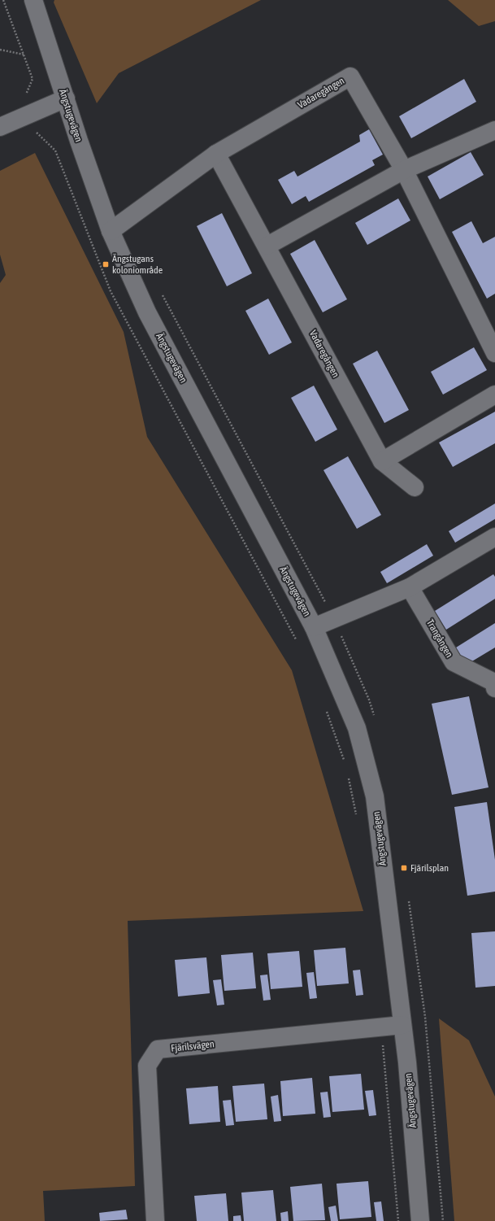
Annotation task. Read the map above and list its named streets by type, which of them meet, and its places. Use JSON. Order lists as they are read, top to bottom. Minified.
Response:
{"streets":{"street":["Vadaregången","Ängstugevägen","Trangången","Fjärilsvägen"]},"crossings":[["Vadaregången","Ängstugevägen"],["Ängstugevägen","Fjärilsvägen"]],"places":{"transit":["Ängstugans koloniområde","Fjärilsplan"]}}
